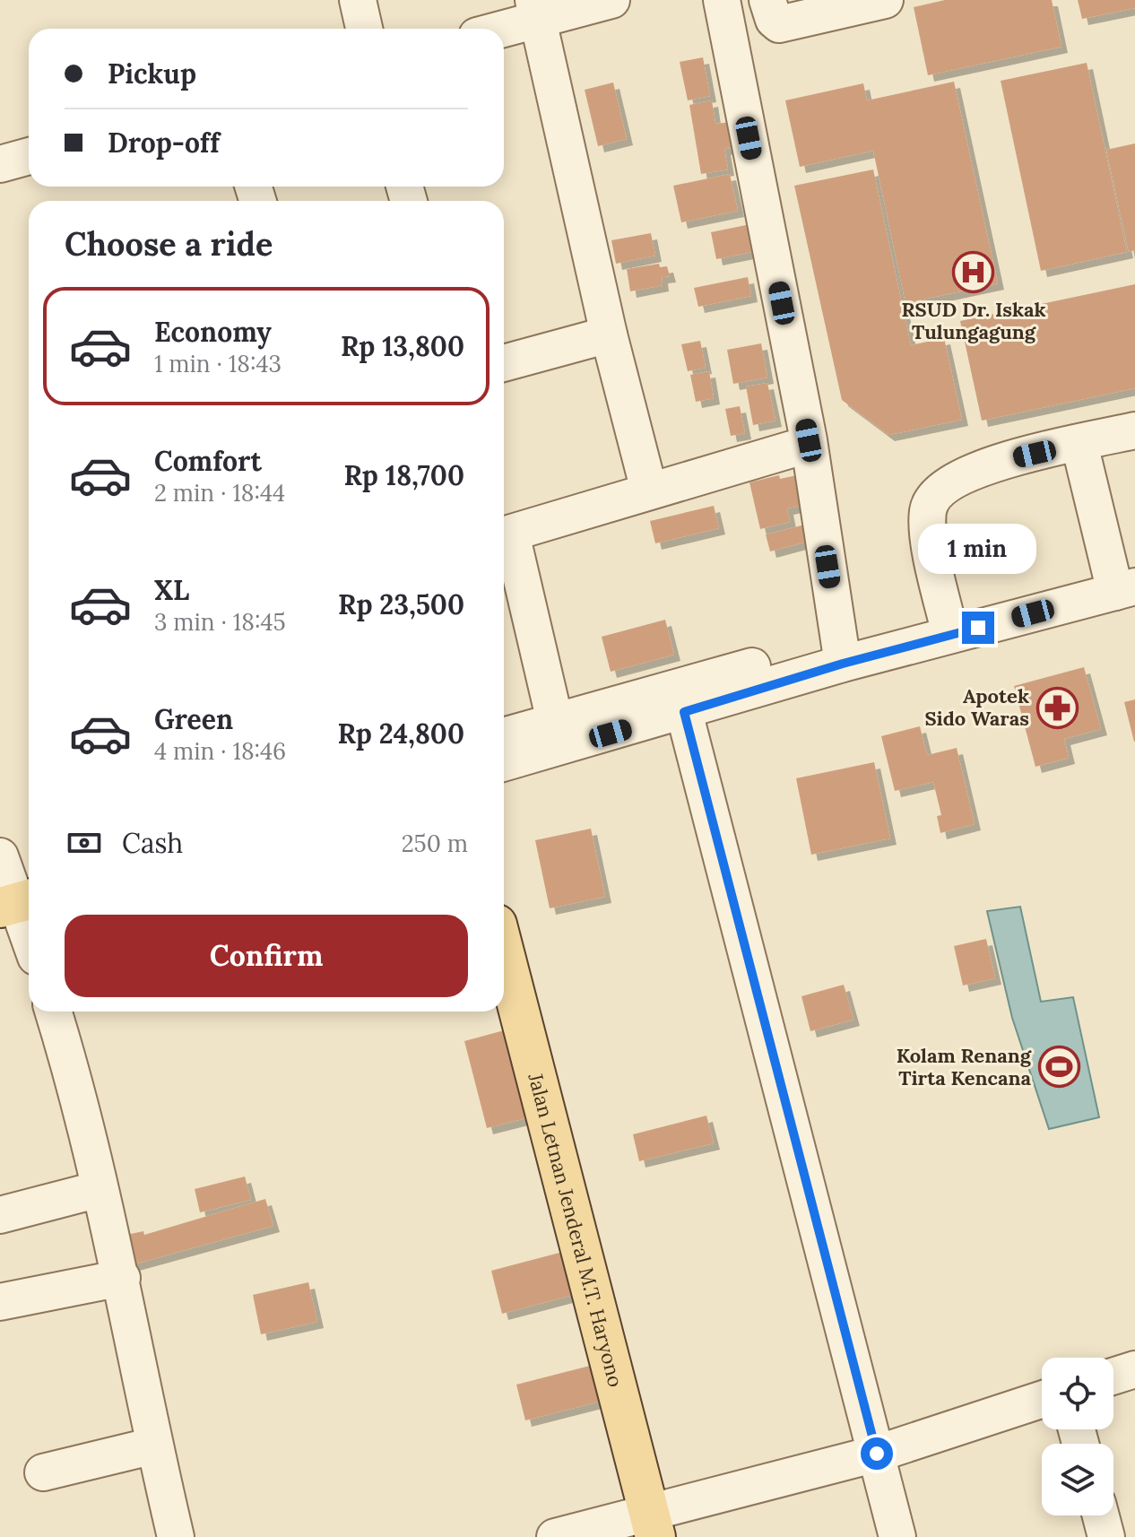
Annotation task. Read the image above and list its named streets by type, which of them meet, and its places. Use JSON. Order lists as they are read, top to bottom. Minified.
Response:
{"streets":{"main road":["Jalan Letnan Jenderal M.T. Haryono"]},"places":{"hospital":["RSUD Dr. Iskak Tulungagung"],"pharmacy":["Apotek Sido Waras"],"sports":["Kolam Renang Tirta Kencana"]},"page":{"banner":["Pickup","Drop-off"],"heading":"Choose a ride","list":[{"name":"Economy","note":"1 min · 18:43","value":"Rp 13,800"},{"name":"Comfort","note":"2 min · 18:44","value":"Rp 18,700"},{"name":"XL","note":"3 min · 18:45","value":"Rp 23,500"},{"name":"Green","note":"4 min · 18:46","value":"Rp 24,800"}],"bubble":"1 min","pay":["Cash","250 m"],"buttons":"Confirm"}}
